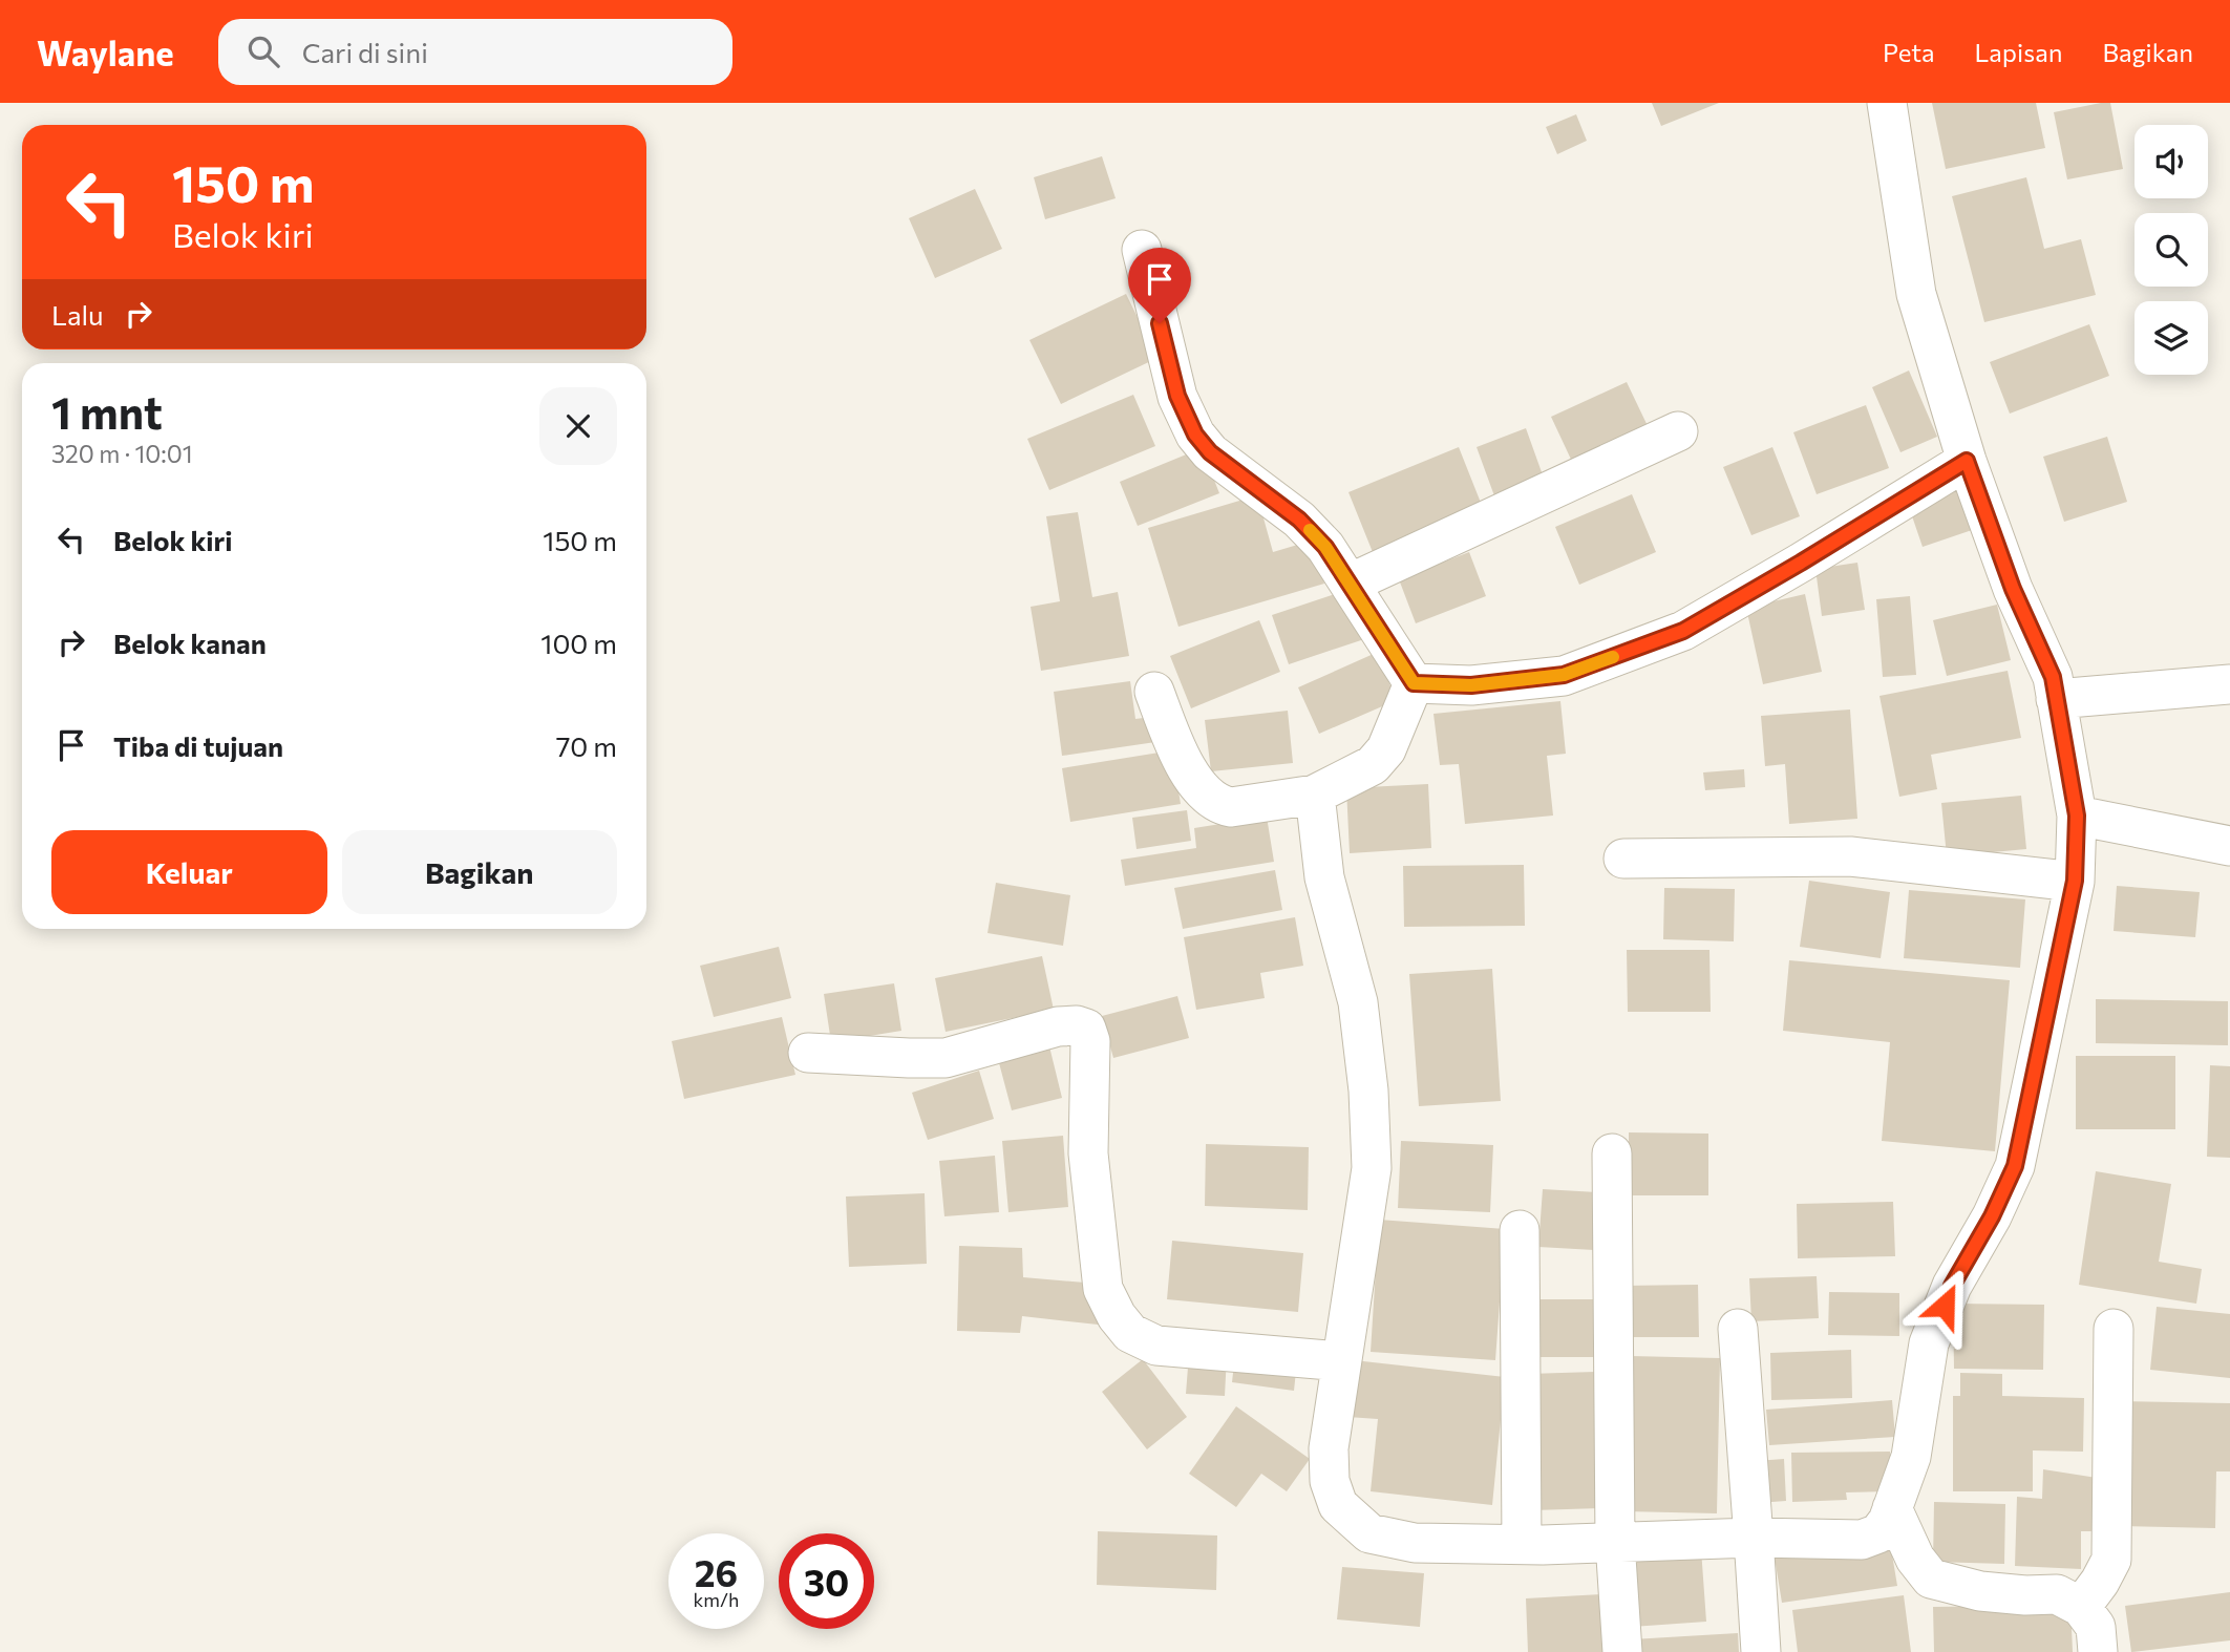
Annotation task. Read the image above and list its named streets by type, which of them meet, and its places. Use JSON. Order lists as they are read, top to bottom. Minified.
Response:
{"page":{"header":"Waylane","search":"Cari di sini","nav":["Peta","Lapisan","Bagikan"],"turn":["150 m","Belok kiri"],"then":"Lalu","heading":["1 mnt","320 m · 10:01"],"list":[{"name":"Belok kiri","value":"150 m"},{"name":"Belok kanan","value":"100 m"},{"name":"Tiba di tujuan","value":"70 m"}],"buttons":["Keluar","Bagikan"],"speed":"26 km/h","limit":"30"}}
